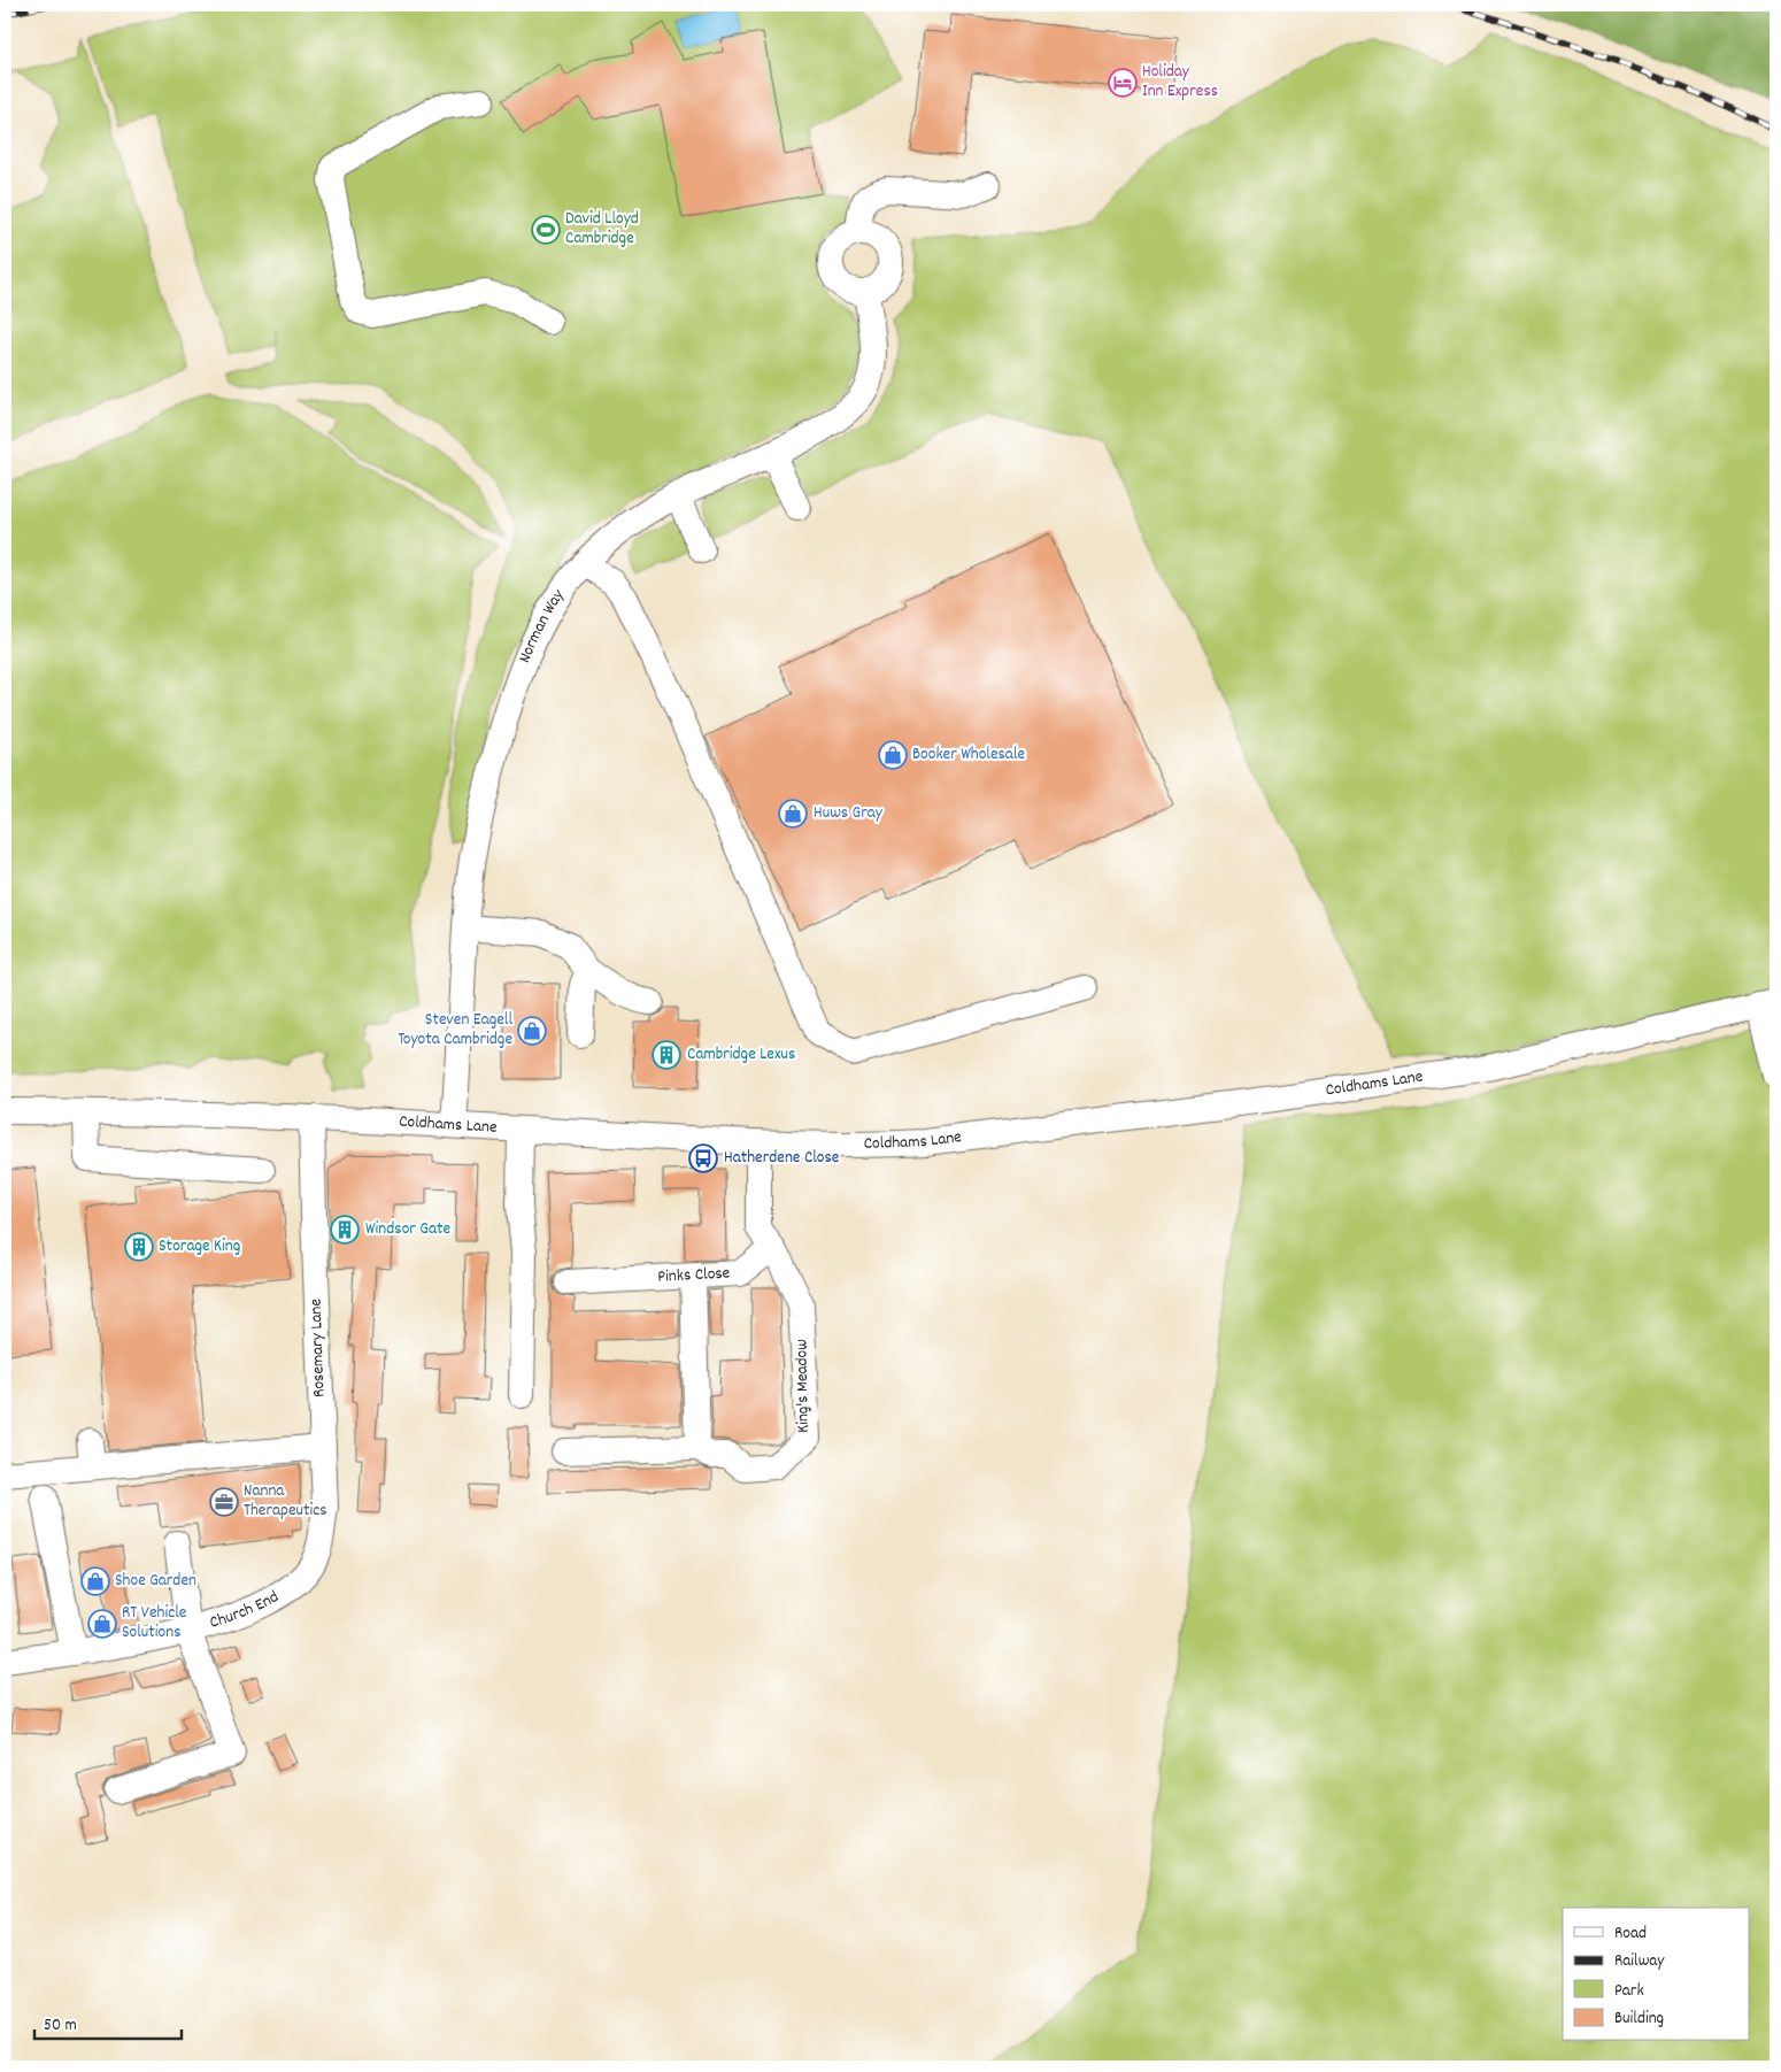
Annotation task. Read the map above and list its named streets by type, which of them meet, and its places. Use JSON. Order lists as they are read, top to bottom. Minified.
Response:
{"streets":{"street":["Norman Way","Coldhams Lane","Pinks Close","Rosemary Lane","King's Meadow","Church End"]},"crossings":[["Norman Way","Coldhams Lane"],["Coldhams Lane","Rosemary Lane"],["Pinks Close","King's Meadow"],["Rosemary Lane","Church End"]],"places":{"hotel":["Holiday Inn Express"],"sports":["David Lloyd Cambridge"],"shop":["Booker Wholesale","Huws Gray","Steven Eagell Toyota Cambridge","Shoe Garden","RT Vehicle Solutions"],"building":["Cambridge Lexus","Windsor Gate","Storage King"],"bus stop":["Hatherdene Close"],"office":["Nanna Therapeutics"]},"legend":["Road","Railway","Park","Building"],"scale_bar":"50 m"}
